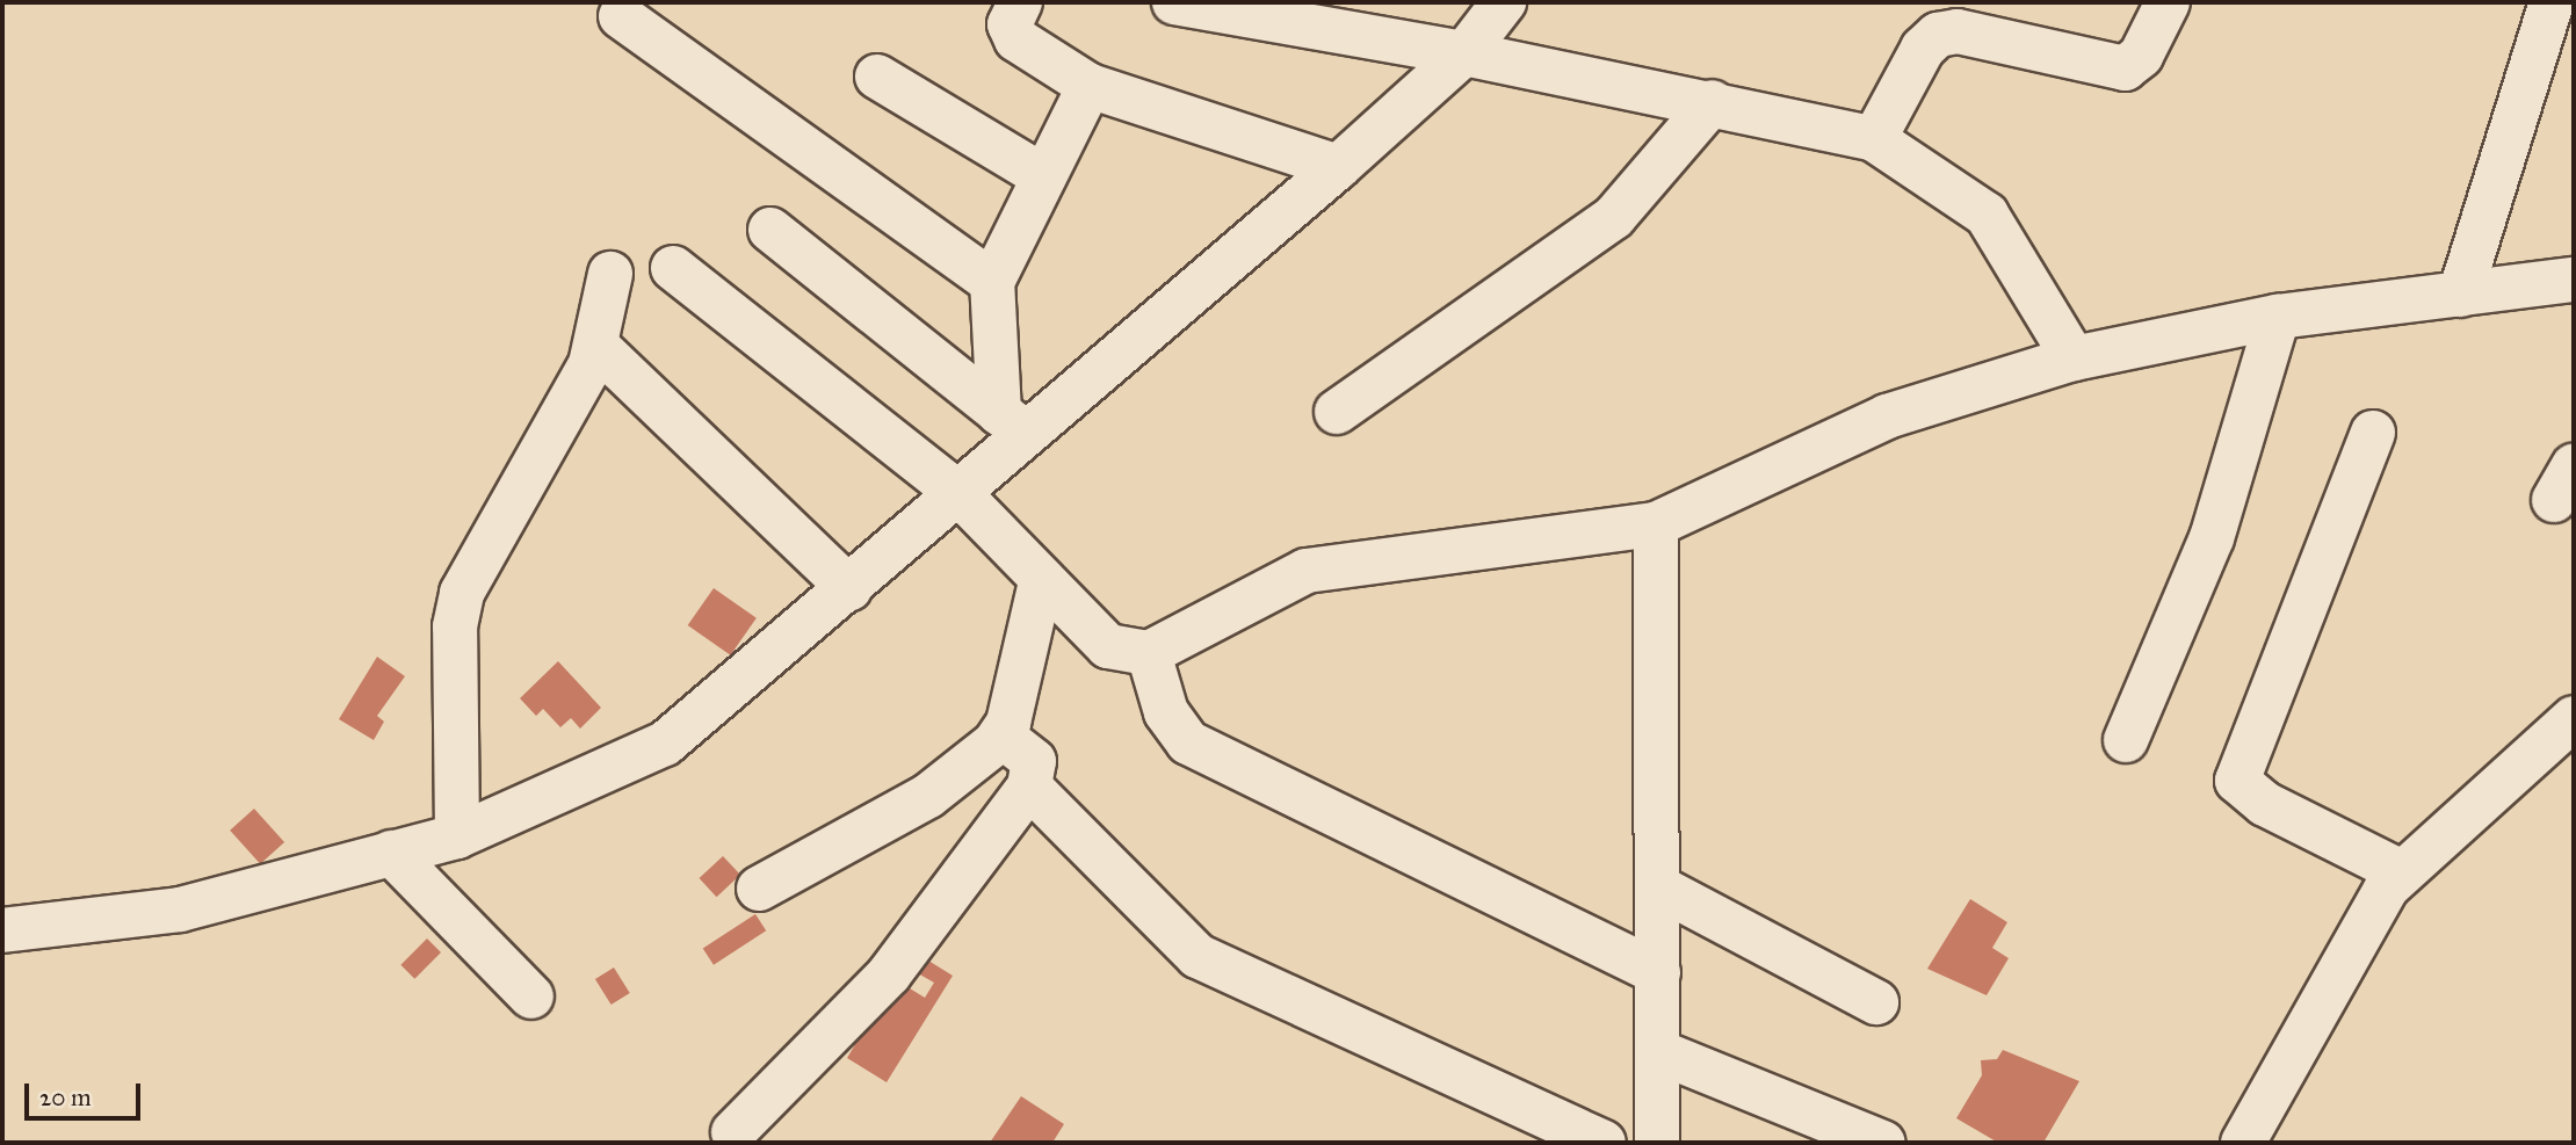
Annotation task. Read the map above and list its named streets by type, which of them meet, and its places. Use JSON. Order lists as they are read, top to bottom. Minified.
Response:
{"scale_bar":"20 m"}
